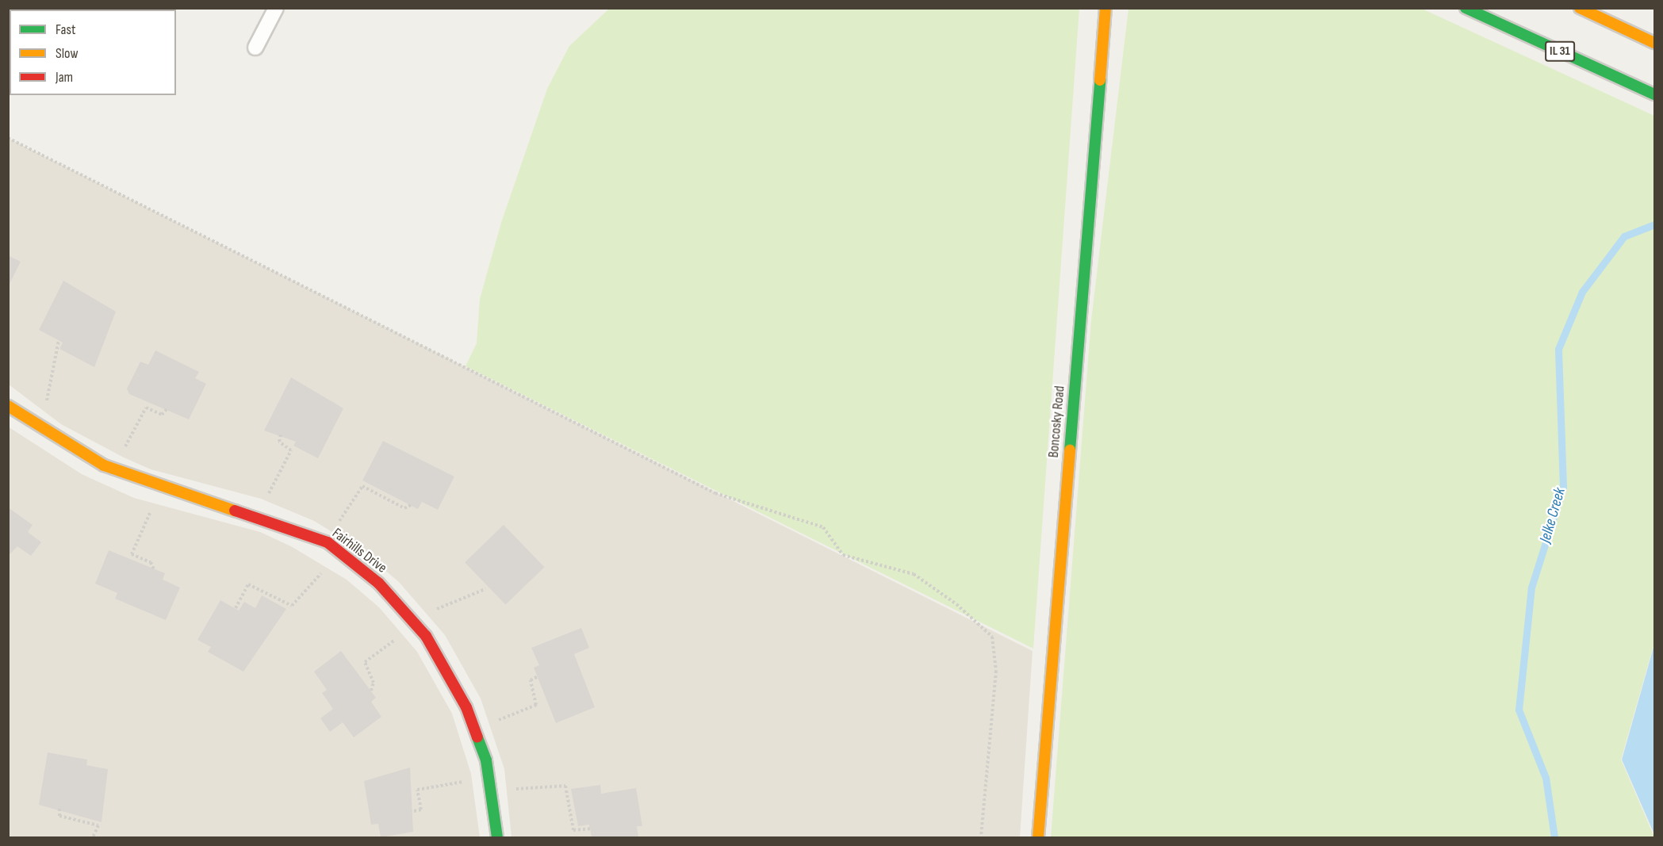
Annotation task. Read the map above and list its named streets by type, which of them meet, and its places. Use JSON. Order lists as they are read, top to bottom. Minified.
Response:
{"streets":{"street":["IL 31","Boncosky Road","Fairhills Drive"]},"water":["Jelke Creek"],"legend":["Fast","Slow","Jam"]}
